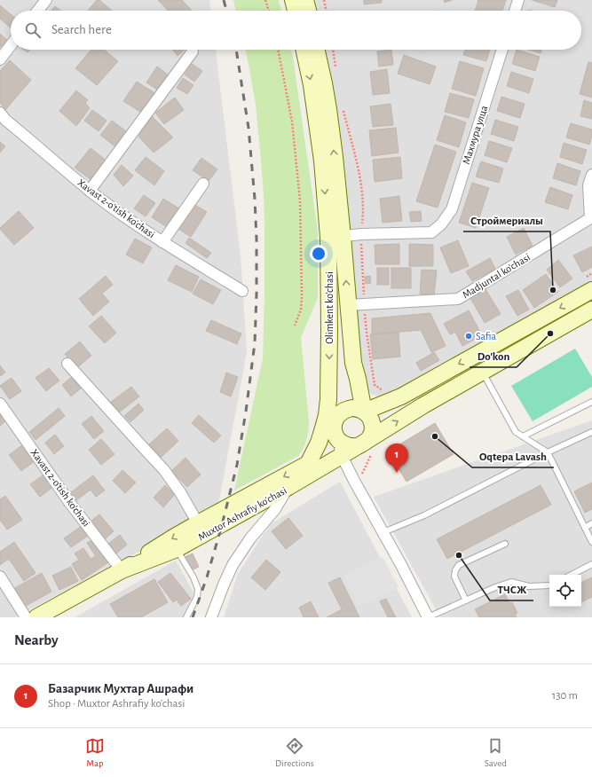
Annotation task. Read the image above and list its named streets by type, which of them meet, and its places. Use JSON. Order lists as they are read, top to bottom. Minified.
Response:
{"streets":{"main road":["Olimkent ko'chasi","Muxtor Ashrafiy ko'chasi"],"street":["Махмура улца","Xavast 2-o'tish ko'chasi","Madjuntal ko'chasi"]},"crossings":[["Xavast 2-o'tish ko'chasi","Muxtor Ashrafiy ko'chasi"],["Madjuntal ko'chasi","Olimkent ko'chasi"],["Olimkent ko'chasi","Muxtor Ashrafiy ko'chasi"]],"places":["Строймериалы","Do'kon","Safia","Oqtepa Lavash","ТЧСЖ"],"page":{"search":"Search here","pins":"1","heading":"Nearby","list":[{"mark":"1","name":"Базарчик Мухтар Ашрафи","note":"Shop · Muxtor Ashrafiy ko'chasi","value":"130 m"}],"nav":["Map","Directions","Saved"]}}
